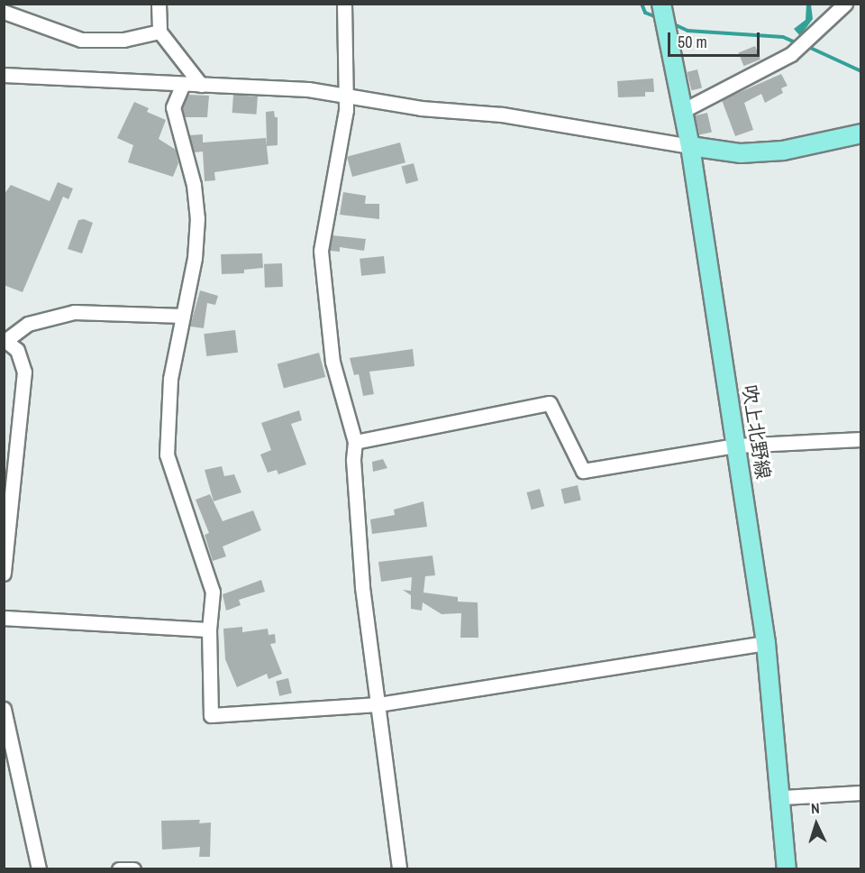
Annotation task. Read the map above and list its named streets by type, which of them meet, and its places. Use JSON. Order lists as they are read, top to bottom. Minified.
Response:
{"streets":{"main road":["吹上北野線"]},"scale_bar":"50 m","north":"top"}
